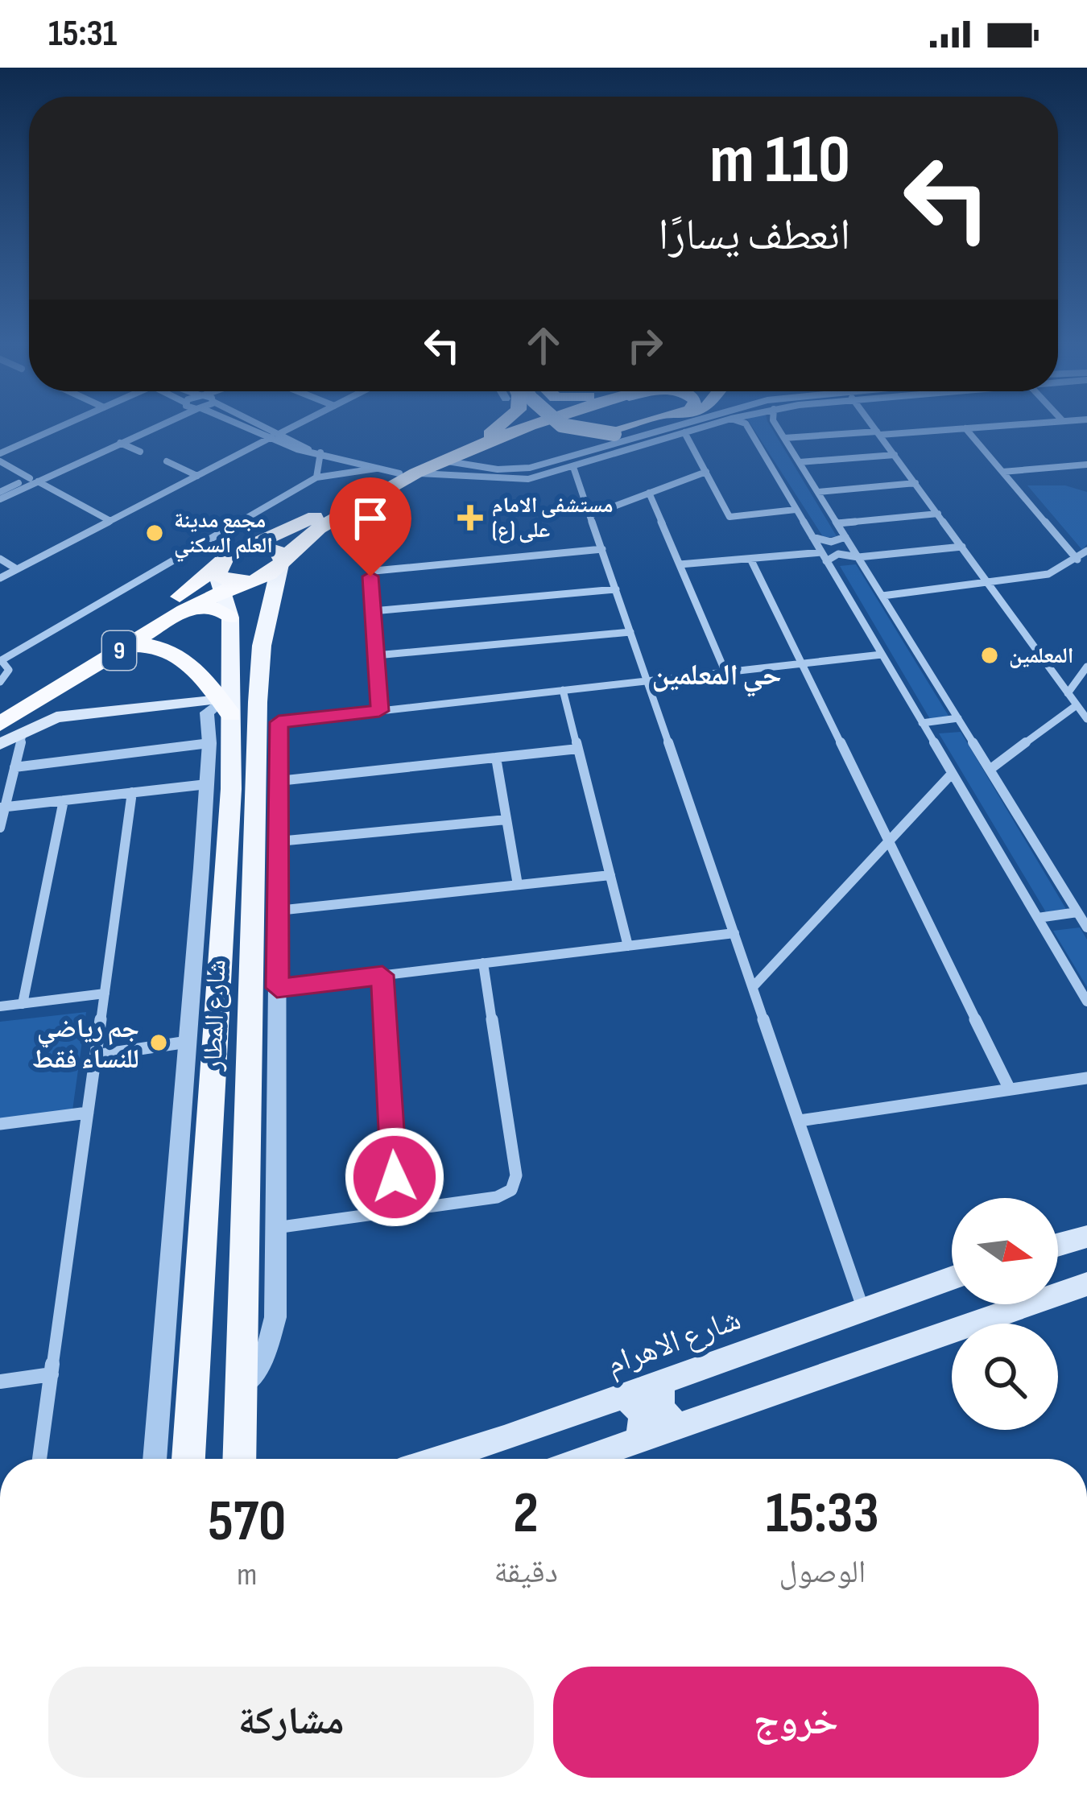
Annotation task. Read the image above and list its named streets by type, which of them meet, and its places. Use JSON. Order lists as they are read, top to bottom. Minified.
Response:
{"streets":{"highway":["9"],"main road":["شارع المطار","شارع الاهرام"]},"crossings":[["9","شارع المطار"]],"districts":["حي المعلمين"],"places":{"health":["مستشفی الامام علی (ع)"],"other":["مجمع مدينة العلم السكني","المعلمين","جم رياضي للنساء فقط"]},"north":"right","page":{"status":"15:31","turn":["110 m","انعطف يسارًا"],"eta":["15:33","الوصول","2","دقيقة","570","m"],"buttons":["خروج","مشاركة"]}}
